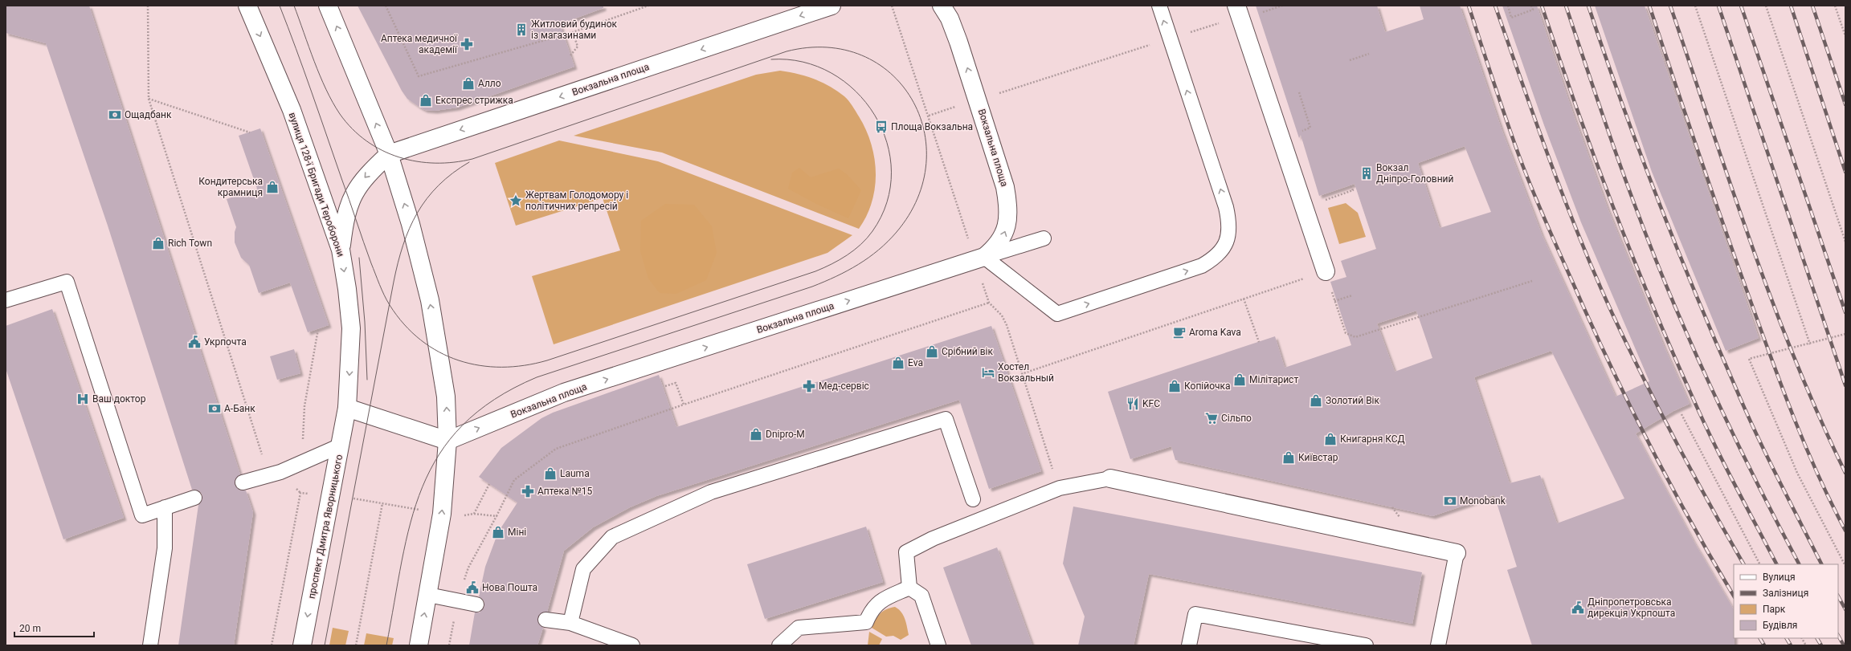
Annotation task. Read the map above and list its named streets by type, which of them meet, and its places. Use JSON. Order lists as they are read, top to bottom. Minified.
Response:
{"streets":{"street":["Вокзальна площа","вулиця 128-ї Бригади Тероборони","проспект Дмитра Яворницького"]},"crossings":[["вулиця 128-ї Бригади Тероборони","проспект Дмитра Яворницького"]],"places":{"building":["Житловий будинок із магазинами","Вокзал Днiпро-Головний"],"pharmacy":["Аптека медичної академії","Мед-сервіс","Аптека №15"],"shop":["Алло","Експрес стрижка","Кондитерська крамниця","Rich Town","Срібний вік","Eva","Мілітарист","Копійочка","Золотий Вік","Dnipro-M","Книгарня КСД","Київстар","Lauma","Міні"],"bank":["Ощадбанк","А-Банк","Monobank"],"bus stop":["Площа Вокзальна"],"place":["Жертвам Голодомору і політичних репресій"],"cafe":["Aroma Kava"],"public building":["Укрпочта","Нова Пошта","Дніпропетровська дирекція Укрпошта"],"hotel":["Хостел Вокзальный"],"hospital":["Ваш доктор"],"restaurant":["KFC"],"supermarket":["Сільпо"]},"legend":["Вулиця","Залізниця","Парк","Будівля"],"scale_bar":"20 m"}
